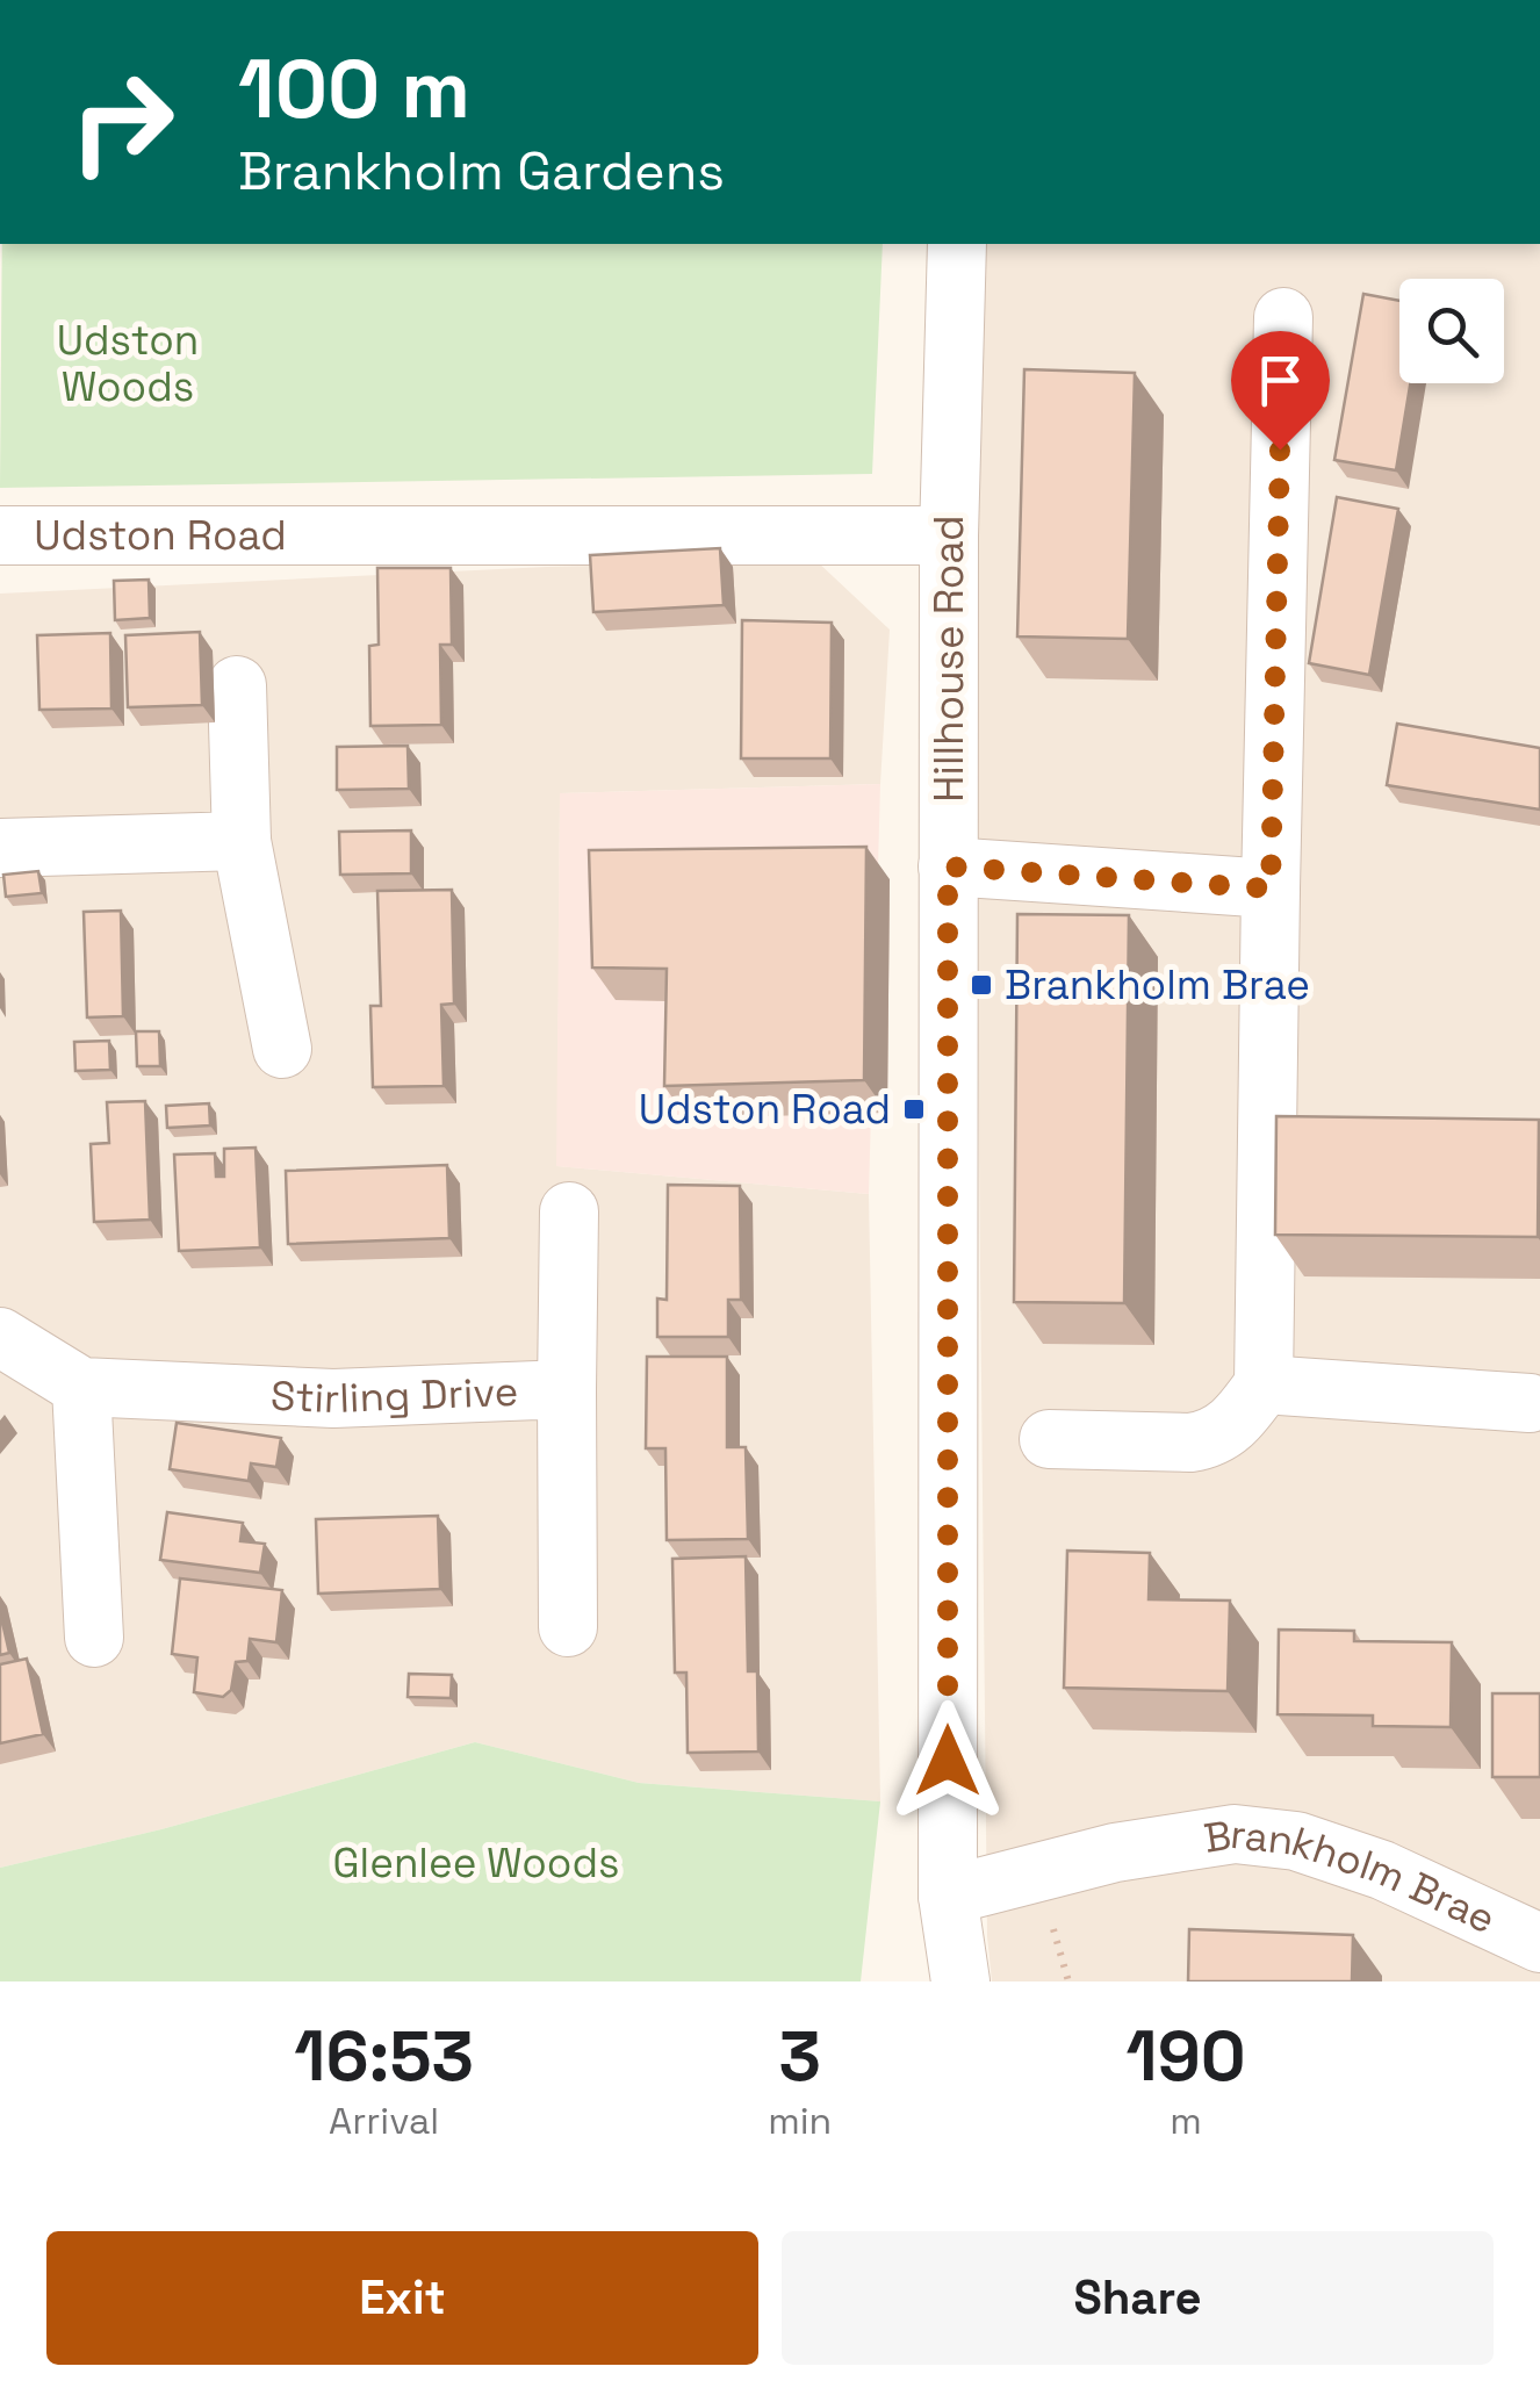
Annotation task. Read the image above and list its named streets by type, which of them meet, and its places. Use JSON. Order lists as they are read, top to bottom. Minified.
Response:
{"streets":{"street":["Udston Road","Hillhouse Road","Stirling Drive","Brankholm Brae"]},"crossings":[["Udston Road","Hillhouse Road"],["Hillhouse Road","Brankholm Brae"]],"parks":["Udston Woods","Glenlee Woods"],"places":{"transit":["Brankholm Brae","Udston Road"]},"page":{"turn":["100 m","Brankholm Gardens"],"eta":["16:53","Arrival","3","min","190","m"],"buttons":["Exit","Share"]}}
